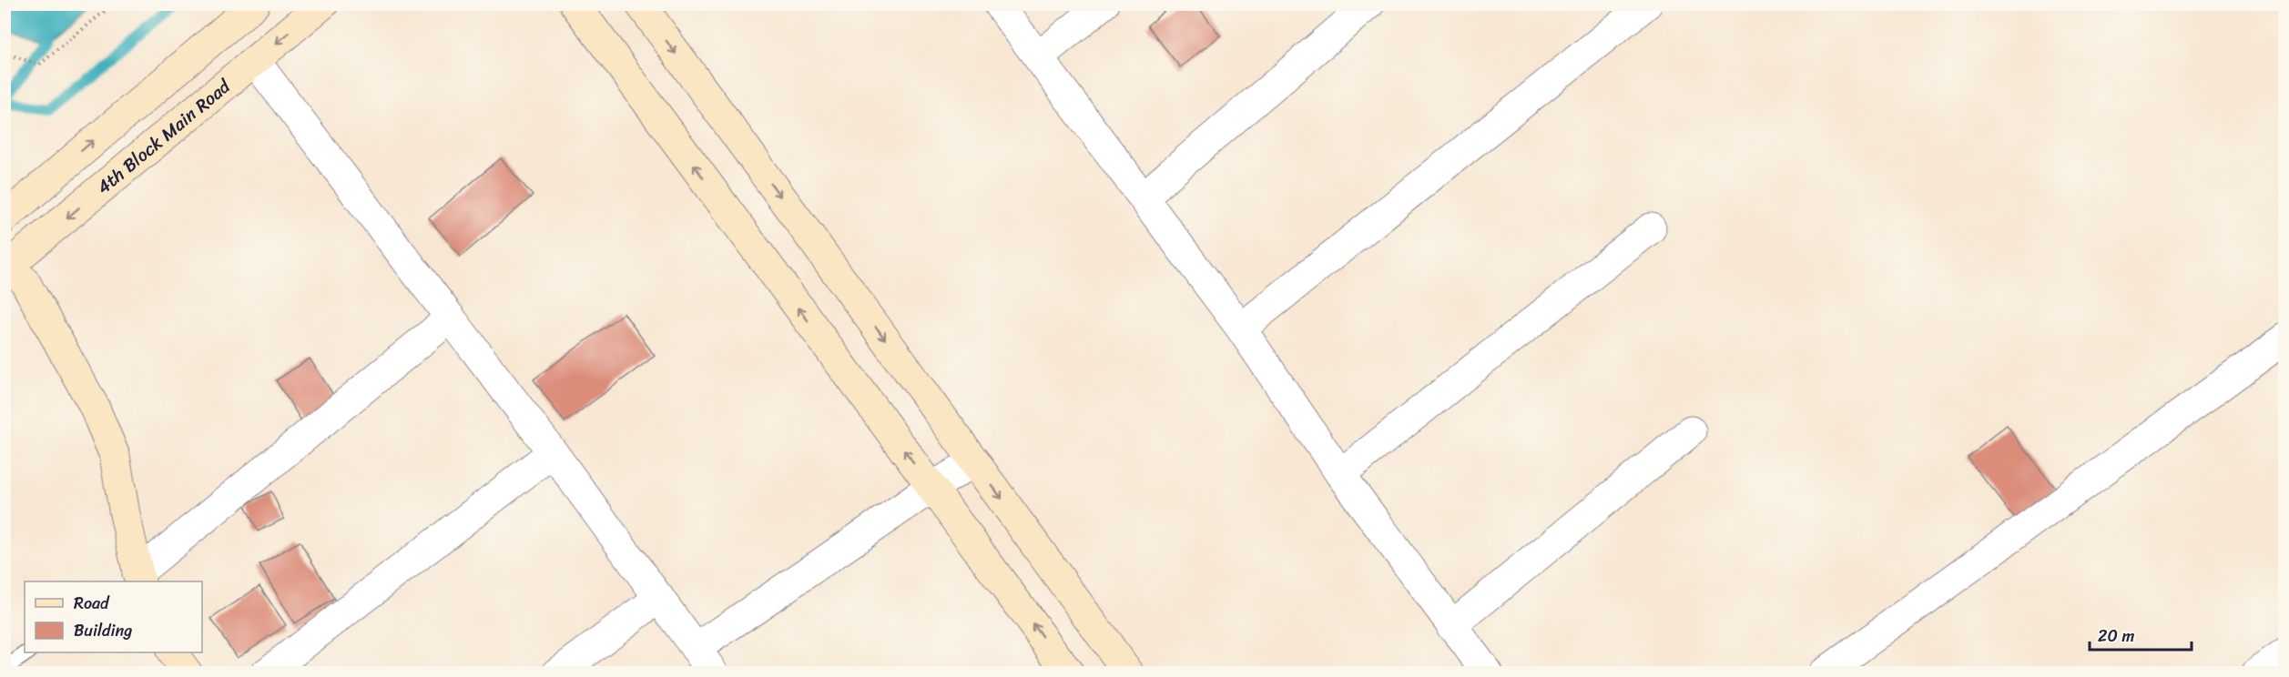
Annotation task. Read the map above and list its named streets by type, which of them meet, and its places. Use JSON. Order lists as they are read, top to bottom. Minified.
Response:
{"streets":{"street":["4th Block Main Road"]},"legend":["Road","Building"],"scale_bar":"20 m"}
